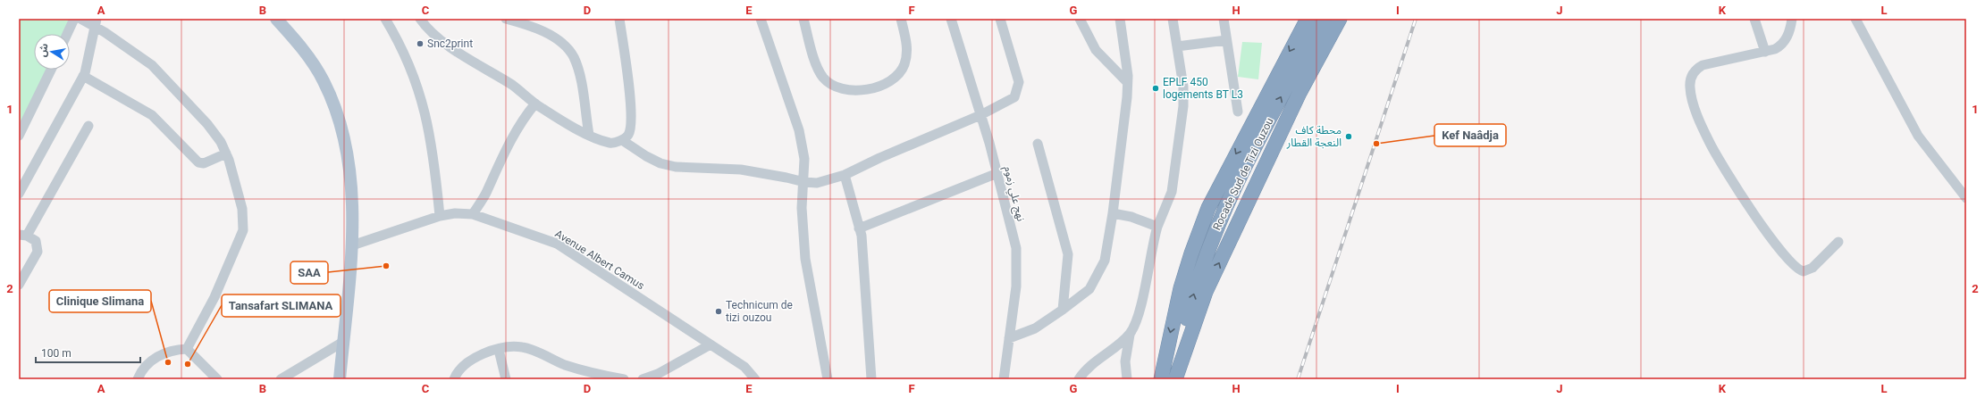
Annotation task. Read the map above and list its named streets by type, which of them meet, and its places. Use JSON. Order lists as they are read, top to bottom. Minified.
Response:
{"streets":{"highway":["Rocade Sud de Tizi Ouzou"],"street":["نهج علي زموم","Avenue Albert Camus"]},"places":["Snc2print","EPLF 450 logements BT L3","محطة كاف النعجة القطار","Kef Naâdja","SAA","Technicum de tizi ouzou","Clinique Slimana","Tansafart SLIMANA"],"scale_bar":"100 m","north":"left","grid":{"columns":["A","B","C","D","E","F","G","H","I","J","K","L"],"rows":["1","2"]}}
